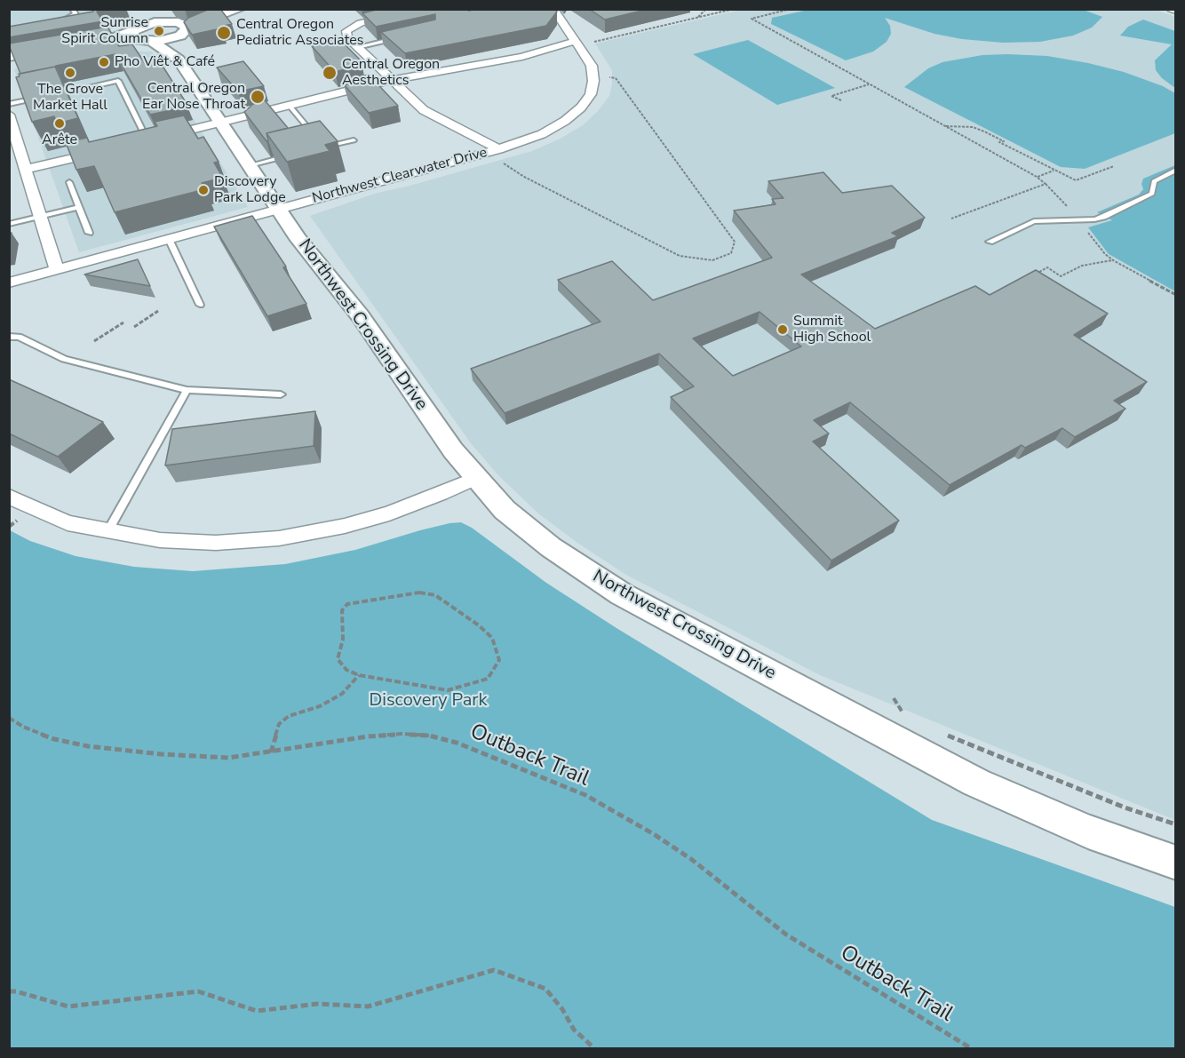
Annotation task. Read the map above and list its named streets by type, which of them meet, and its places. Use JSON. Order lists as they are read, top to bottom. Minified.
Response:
{"streets":{"street":["Northwest Clearwater Drive","Northwest Crossing Drive"],"path":["Outback Trail"]},"crossings":[["Northwest Clearwater Drive","Northwest Crossing Drive"]],"parks":["Discovery Park"],"places":["Sunrise Spirit Column","Central Oregon Pediatric Associates","Pho Viêt & Café","The Grove Market Hall","Central Oregon Aesthetics","Central Oregon Ear Nose Throat","Arête","Discovery Park Lodge","Summit High School"]}
